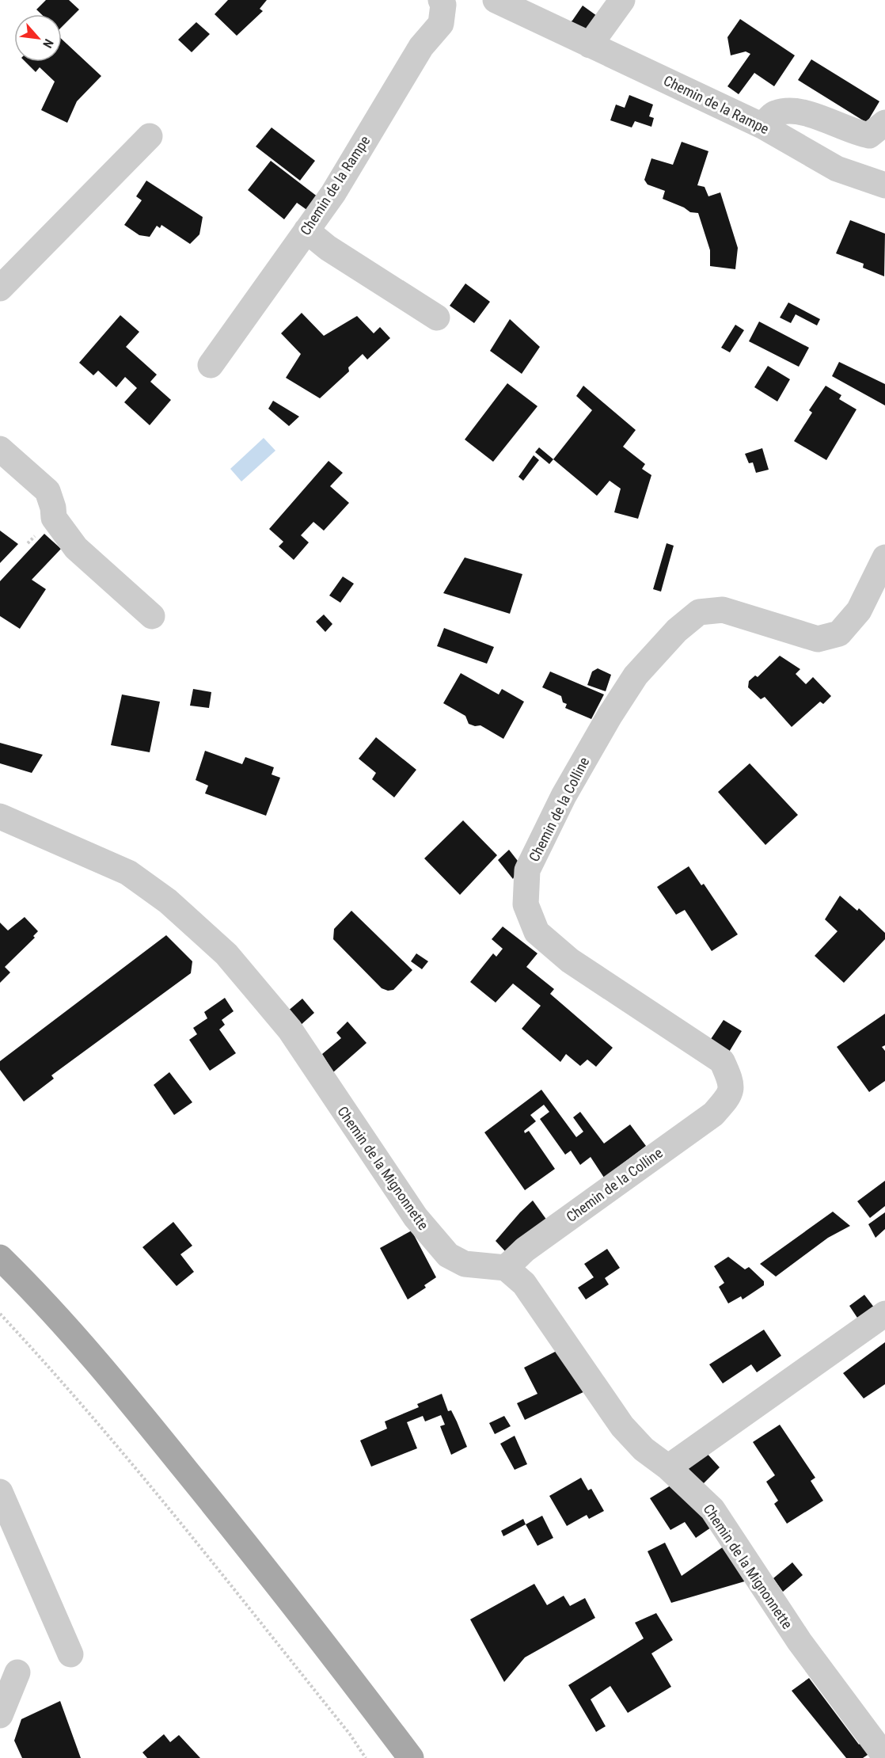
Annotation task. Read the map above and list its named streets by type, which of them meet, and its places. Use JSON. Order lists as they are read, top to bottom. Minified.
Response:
{"streets":{"street":["Chemin de la Rampe","Chemin de la Colline","Chemin de la Mignonnette"]},"crossings":[["Chemin de la Colline","Chemin de la Mignonnette"]],"north":"bottom right"}
